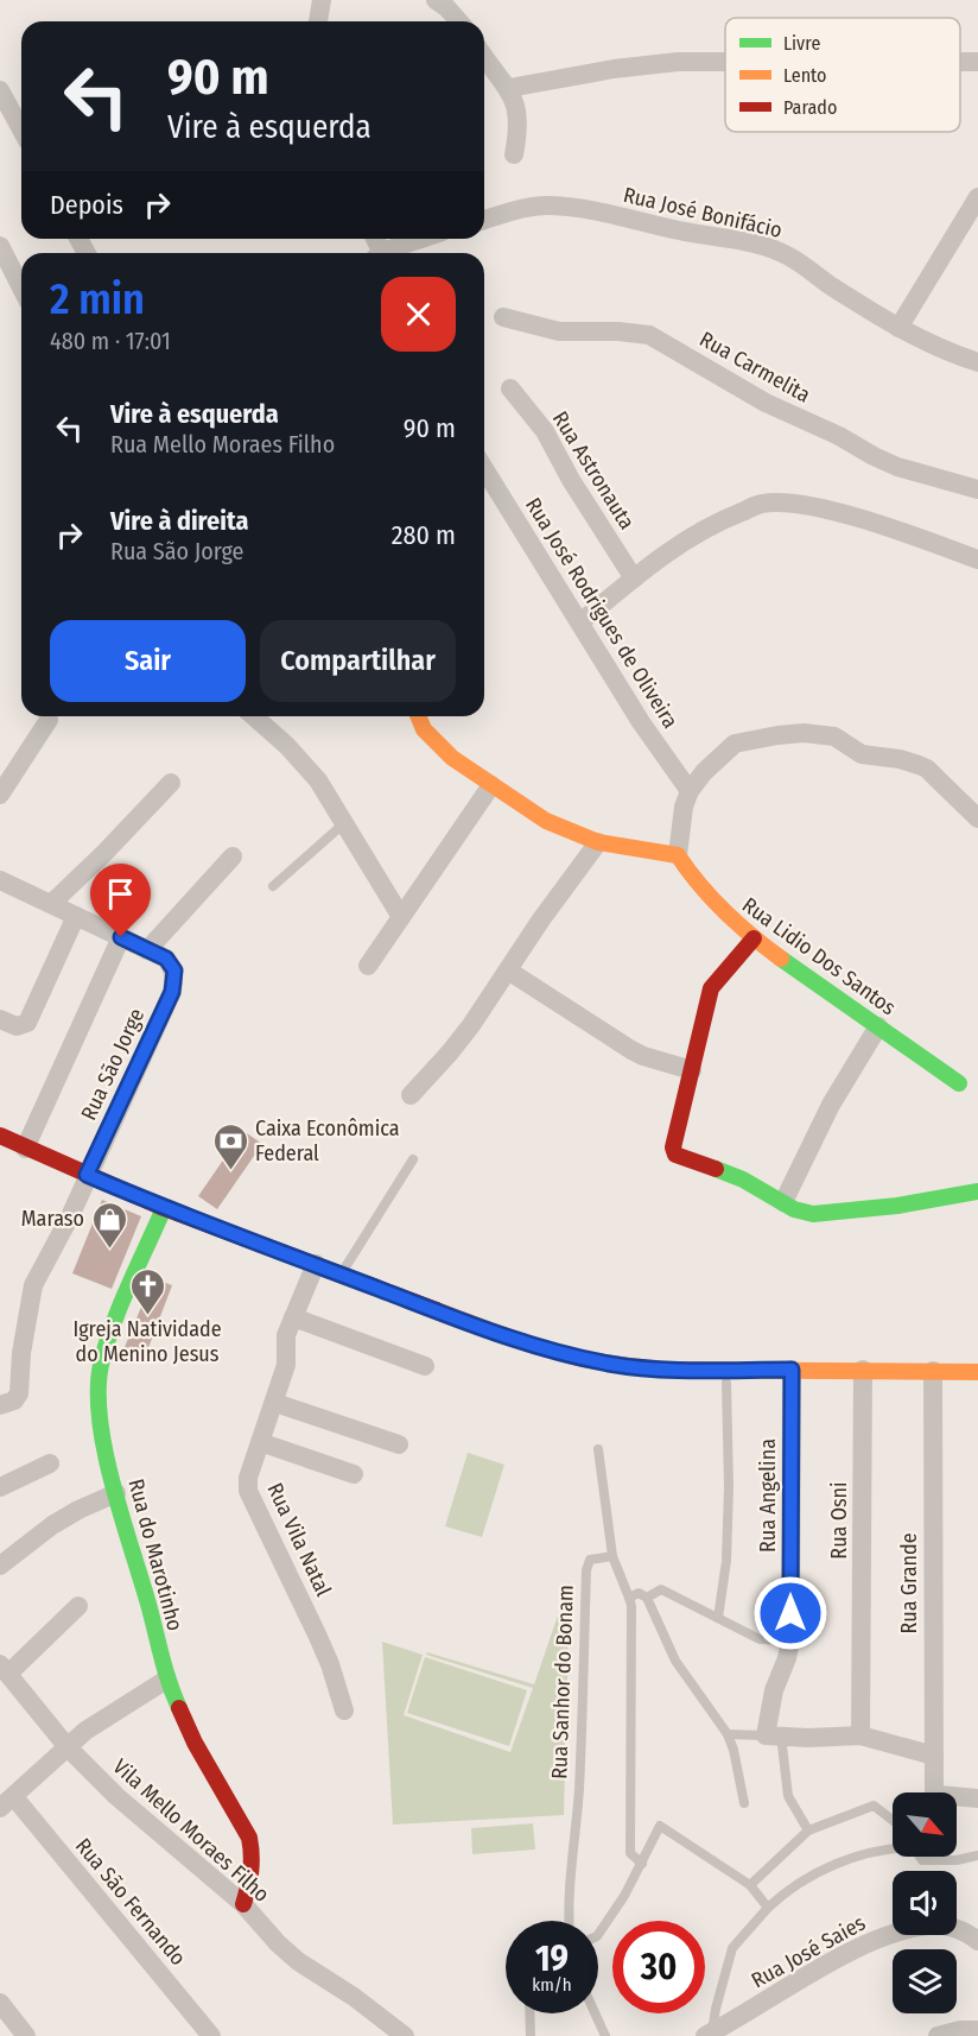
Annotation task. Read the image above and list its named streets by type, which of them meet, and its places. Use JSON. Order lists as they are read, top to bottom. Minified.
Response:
{"streets":{"street":["Rua José Bonifácio","Rua Carmelita","Rua Astronauta","Rua José Rodrigues de Oliveira","Rua Lidio Dos Santos","Rua São Jorge","Rua Angelina","Rua Osni","Rua Vila Natal","Rua do Marotinho","Rua Grande","Vila Mello Moraes Filho","Rua São Fernando","Rua José Saies"],"lane":["Rua Sanhor do Bonam"]},"crossings":[["Rua do Marotinho","Vila Mello Moraes Filho"]],"places":{"bank":["Caixa Econômica Federal"],"shop":["Maraso"],"church":["Igreja Natividade do Menino Jesus"]},"legend":["Livre","Lento","Parado"],"north":"bottom right","page":{"turn":["90 m","Vire à esquerda"],"then":"Depois","heading":["2 min","480 m · 17:01"],"list":[{"name":"Vire à esquerda","note":"Rua Mello Moraes Filho","value":"90 m"},{"name":"Vire à direita","note":"Rua São Jorge","value":"280 m"}],"buttons":["Sair","Compartilhar"],"speed":"19 km/h","limit":"30"}}
